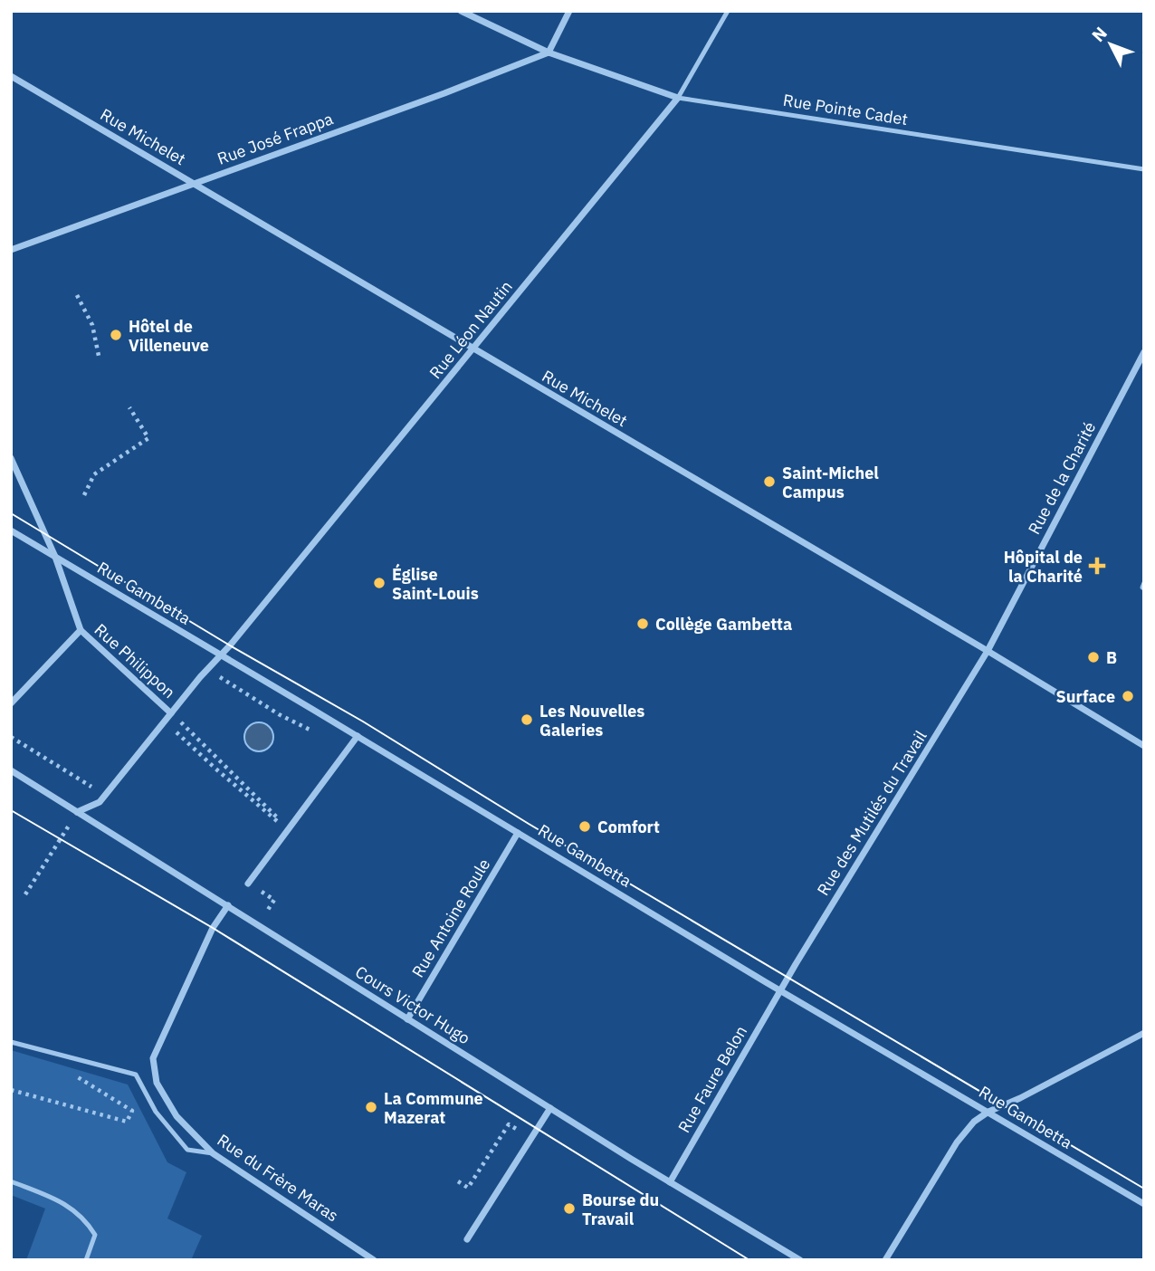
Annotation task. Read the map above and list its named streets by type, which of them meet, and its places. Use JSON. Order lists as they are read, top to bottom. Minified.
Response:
{"streets":{"street":["Rue Pointe Cadet","Rue Michelet","Rue José Frappa","Rue Léon Nautin","Rue de la Charité","Rue Gambetta","Rue Philippon","Rue des Mutilés du Travail","Rue Antoine Roule","Cours Victor Hugo","Rue Faure Belon","Rue du Frère Maras"]},"crossings":[["Rue Pointe Cadet","Rue José Frappa"],["Rue Pointe Cadet","Rue Léon Nautin"],["Rue Michelet","Rue José Frappa"],["Rue Michelet","Rue Léon Nautin"],["Rue Michelet","Rue de la Charité"],["Rue Michelet","Rue des Mutilés du Travail"],["Rue Léon Nautin","Rue Gambetta"],["Rue Léon Nautin","Rue Philippon"],["Rue Léon Nautin","Cours Victor Hugo"],["Rue de la Charité","Rue des Mutilés du Travail"],["Rue Gambetta","Rue Philippon"],["Rue Gambetta","Rue des Mutilés du Travail"],["Rue Gambetta","Rue Antoine Roule"],["Rue Gambetta","Rue Faure Belon"],["Rue des Mutilés du Travail","Rue Faure Belon"],["Rue Antoine Roule","Cours Victor Hugo"],["Cours Victor Hugo","Rue Faure Belon"],["Cours Victor Hugo","Rue du Frère Maras"]],"places":{"other":["Hôtel de Villeneuve","Saint-Michel Campus","Église Saint-Louis","Collège Gambetta","B","Surface","Les Nouvelles Galeries","Comfort","La Commune Mazerat","Bourse du Travail"],"health":["Hôpital de la Charité"]},"north":"top left"}
